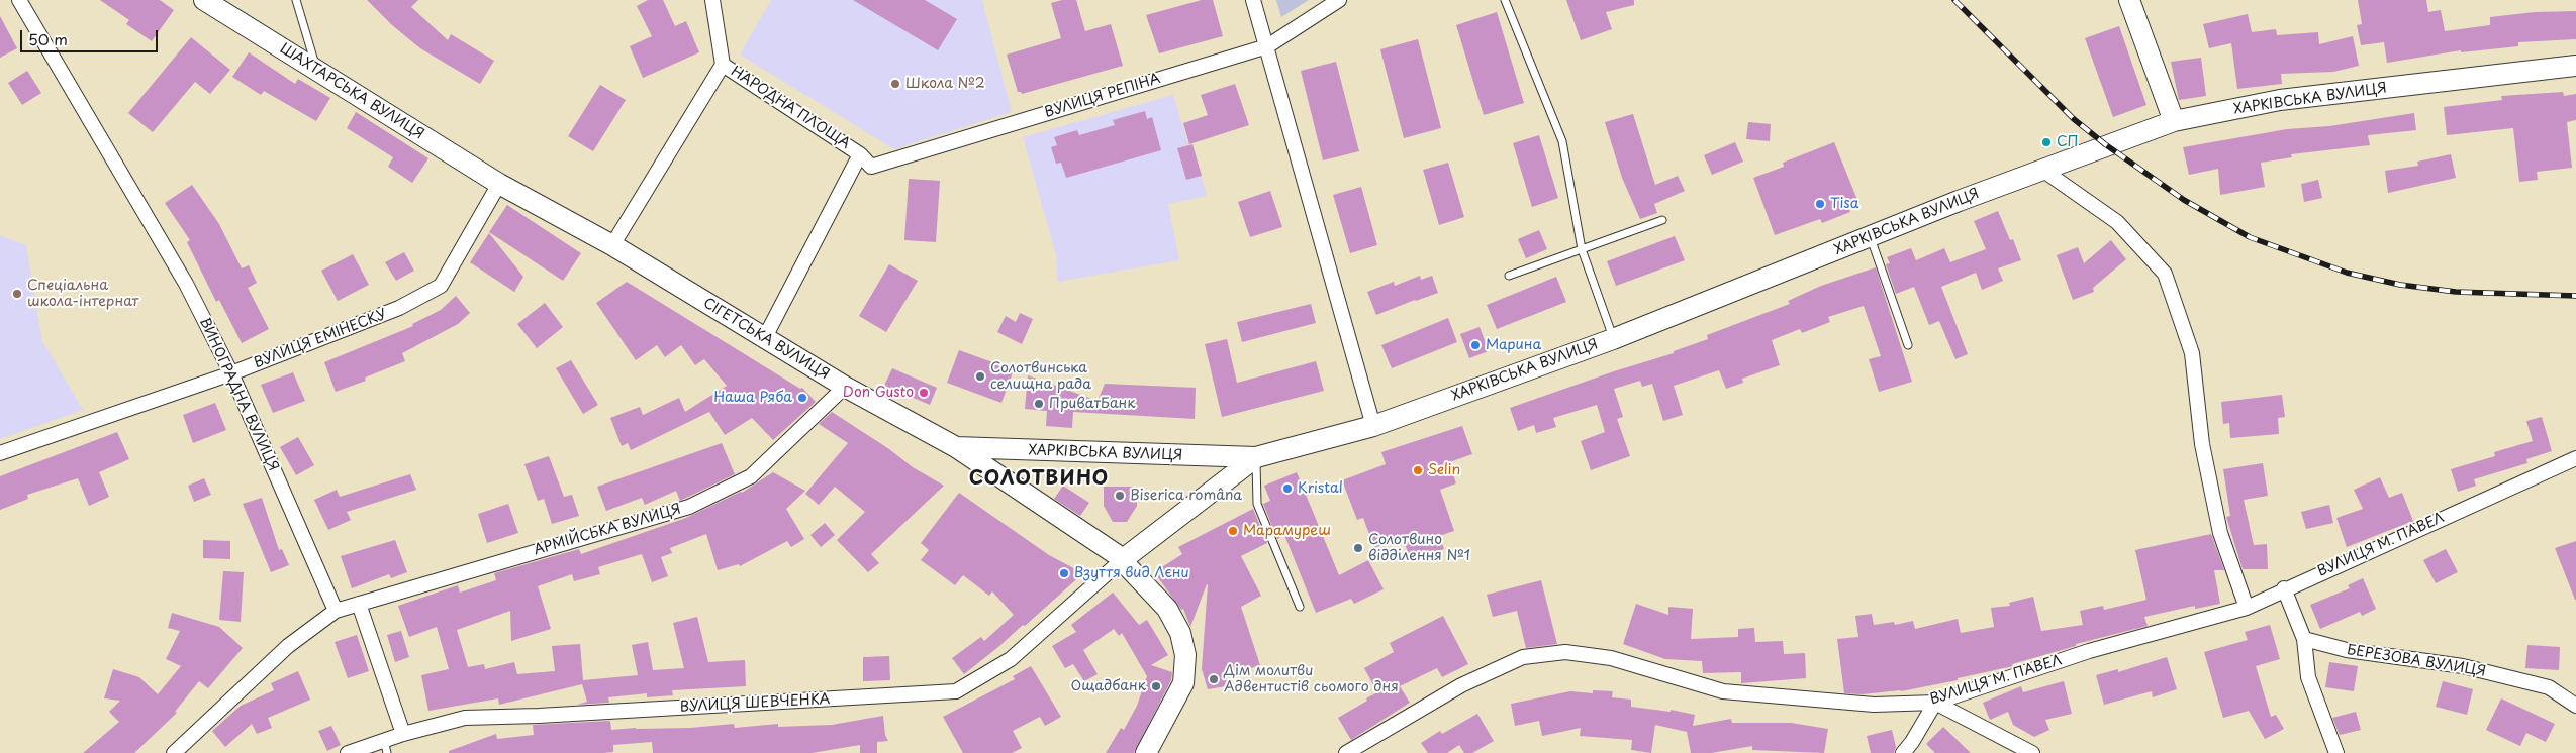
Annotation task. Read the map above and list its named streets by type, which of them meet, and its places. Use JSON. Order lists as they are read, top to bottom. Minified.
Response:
{"streets":{"street":["ШАХТАРСЬКА ВУЛИЦЯ","ВУЛИЦЯ РЕПІНА","ХАРКІВСЬКА ВУЛИЦЯ","НАРОДНА ПЛОЩА","ВУЛИЦЯ ЕМІНЕСКУ","СІГЕТСЬКА ВУЛИЦЯ","ВИНОГРАДНА ВУЛИЦЯ","АРМІЙСЬКА ВУЛИЦЯ","ВУЛИЦЯ М. ПАВЕЛ","БЕРЕЗОВА ВУЛИЦЯ","ВУЛИЦЯ ШЕВЧЕНКА"]},"crossings":[["ШАХТАРСЬКА ВУЛИЦЯ","ВУЛИЦЯ ЕМІНЕСКУ"],["ШАХТАРСЬКА ВУЛИЦЯ","СІГЕТСЬКА ВУЛИЦЯ"],["ВУЛИЦЯ РЕПІНА","НАРОДНА ПЛОЩА"],["ХАРКІВСЬКА ВУЛИЦЯ","СІГЕТСЬКА ВУЛИЦЯ"],["ХАРКІВСЬКА ВУЛИЦЯ","ВУЛИЦЯ ШЕВЧЕНКА"],["НАРОДНА ПЛОЩА","СІГЕТСЬКА ВУЛИЦЯ"],["ВУЛИЦЯ ЕМІНЕСКУ","СІГЕТСЬКА ВУЛИЦЯ"],["ВУЛИЦЯ ЕМІНЕСКУ","ВИНОГРАДНА ВУЛИЦЯ"],["СІГЕТСЬКА ВУЛИЦЯ","АРМІЙСЬКА ВУЛИЦЯ"],["СІГЕТСЬКА ВУЛИЦЯ","ВУЛИЦЯ ШЕВЧЕНКА"],["ВИНОГРАДНА ВУЛИЦЯ","АРМІЙСЬКА ВУЛИЦЯ"]],"districts":["СОЛОТВИНО"],"places":["Школа №2","СП","Tisa","Спеціальна школа-інтернат","Марина","Солотвинська селищна рада","Don Gusto","Наша Ряба","ПриватБанк","Selin","Kristal","Biserica româna","Марамуреш","Солотвино відділення №1","Взуття вид Лєни","Дім молитви Адвентистів сьомого дня","Ощадбанк"],"scale_bar":"50 m"}
